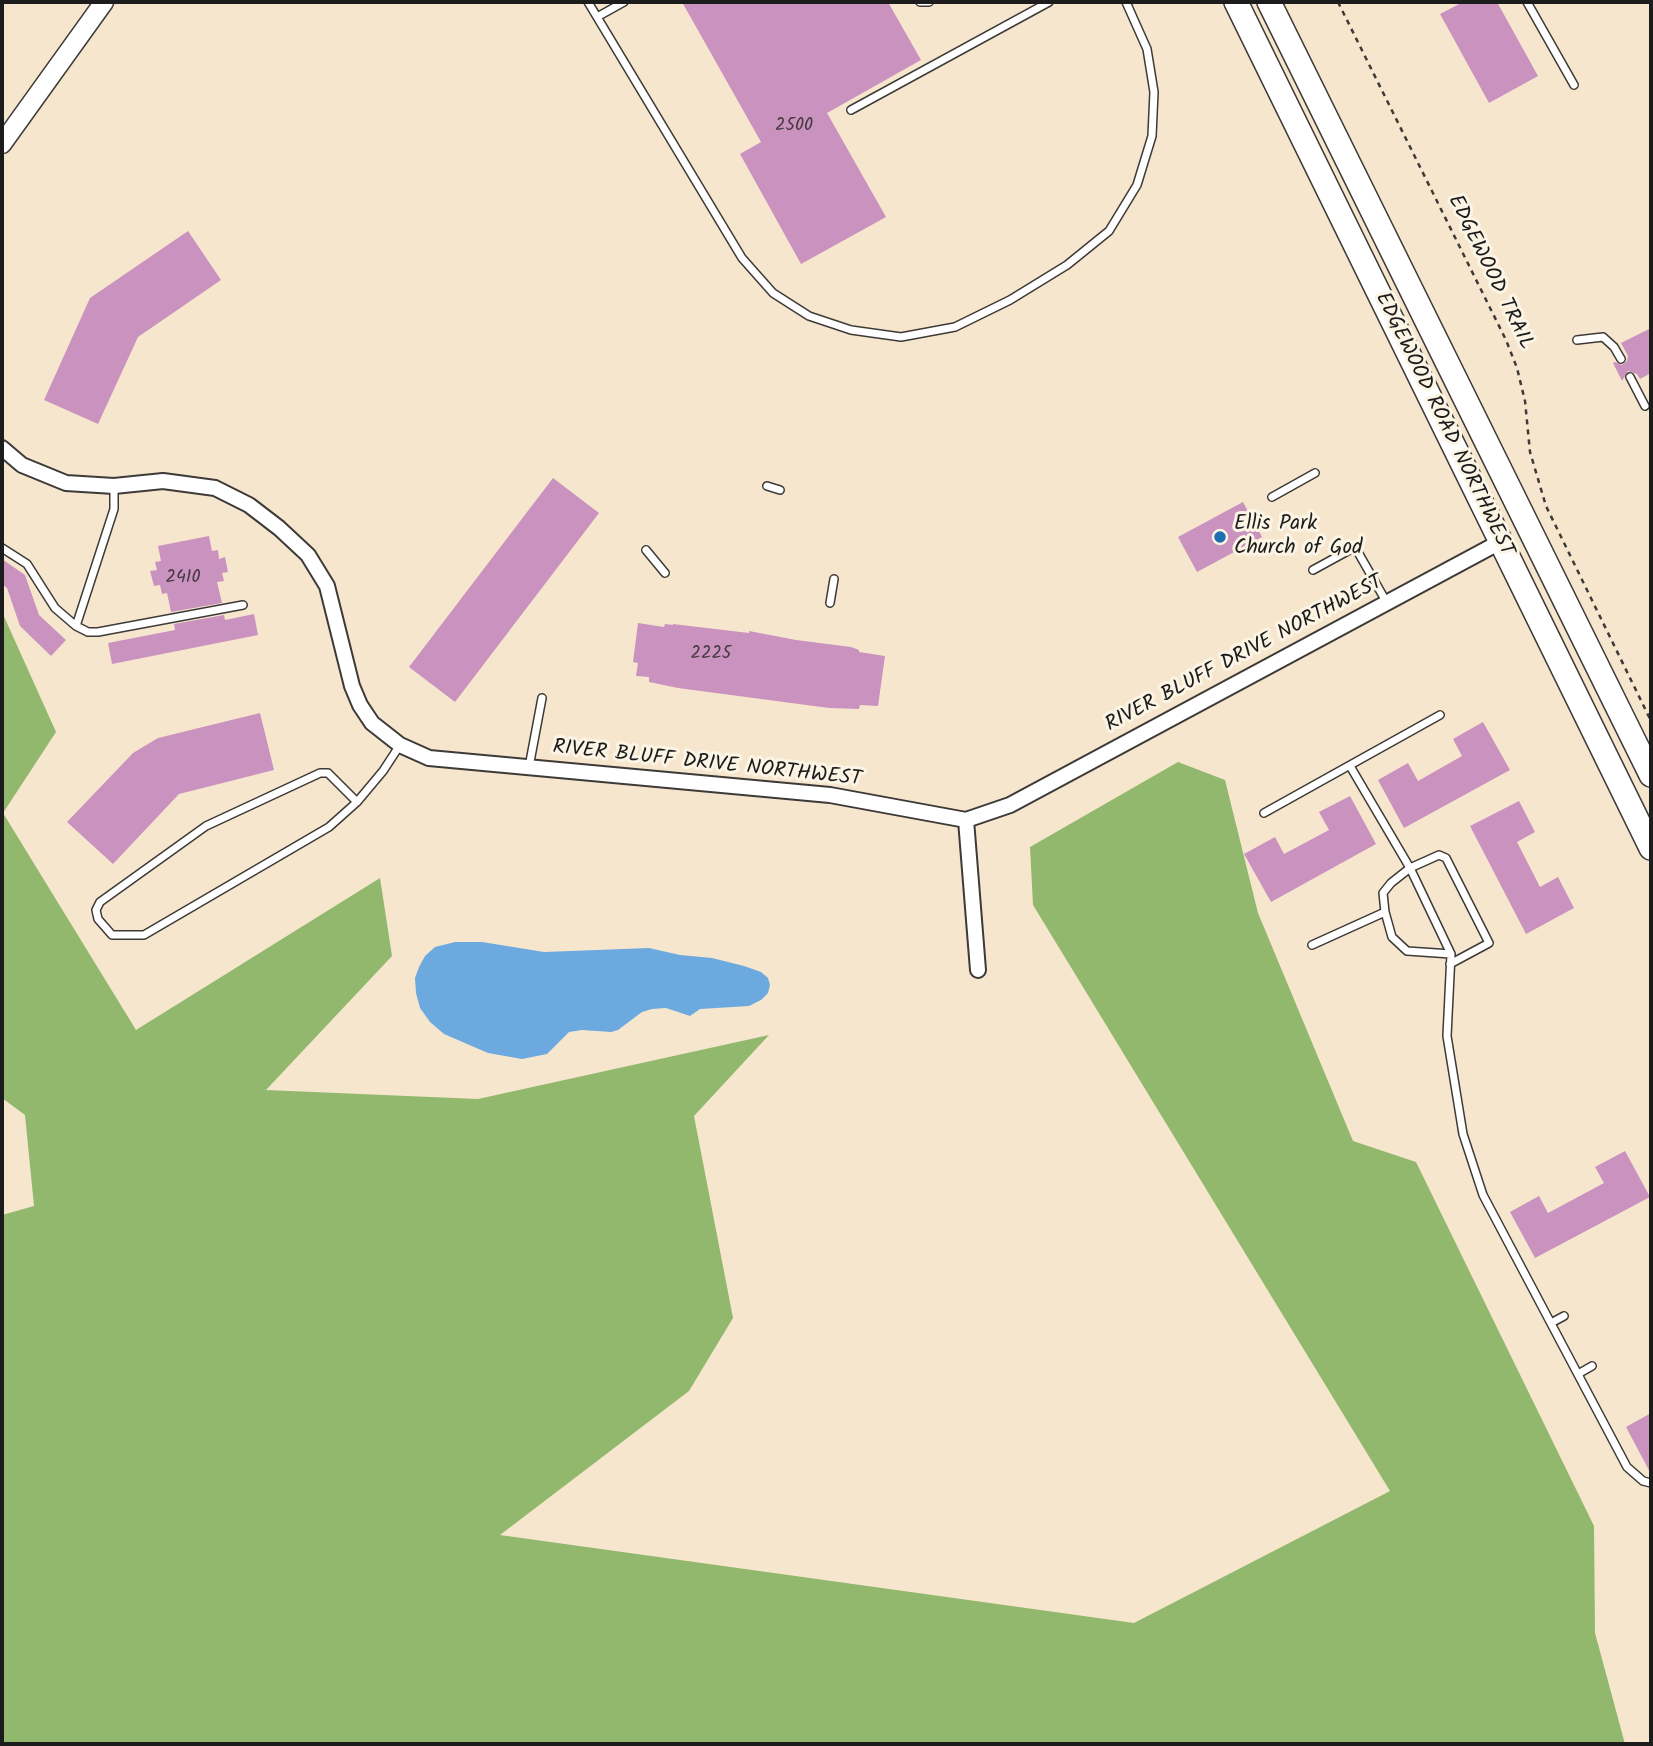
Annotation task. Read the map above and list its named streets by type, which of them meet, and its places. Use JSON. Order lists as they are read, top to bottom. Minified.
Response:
{"streets":{"main road":["EDGEWOOD ROAD NORTHWEST"],"street":["RIVER BLUFF DRIVE NORTHWEST"],"path":["EDGEWOOD TRAIL"]},"crossings":[["EDGEWOOD ROAD NORTHWEST","RIVER BLUFF DRIVE NORTHWEST"]],"places":["Ellis Park Church of God"],"house_numbers":["2500","2410","2225"]}
